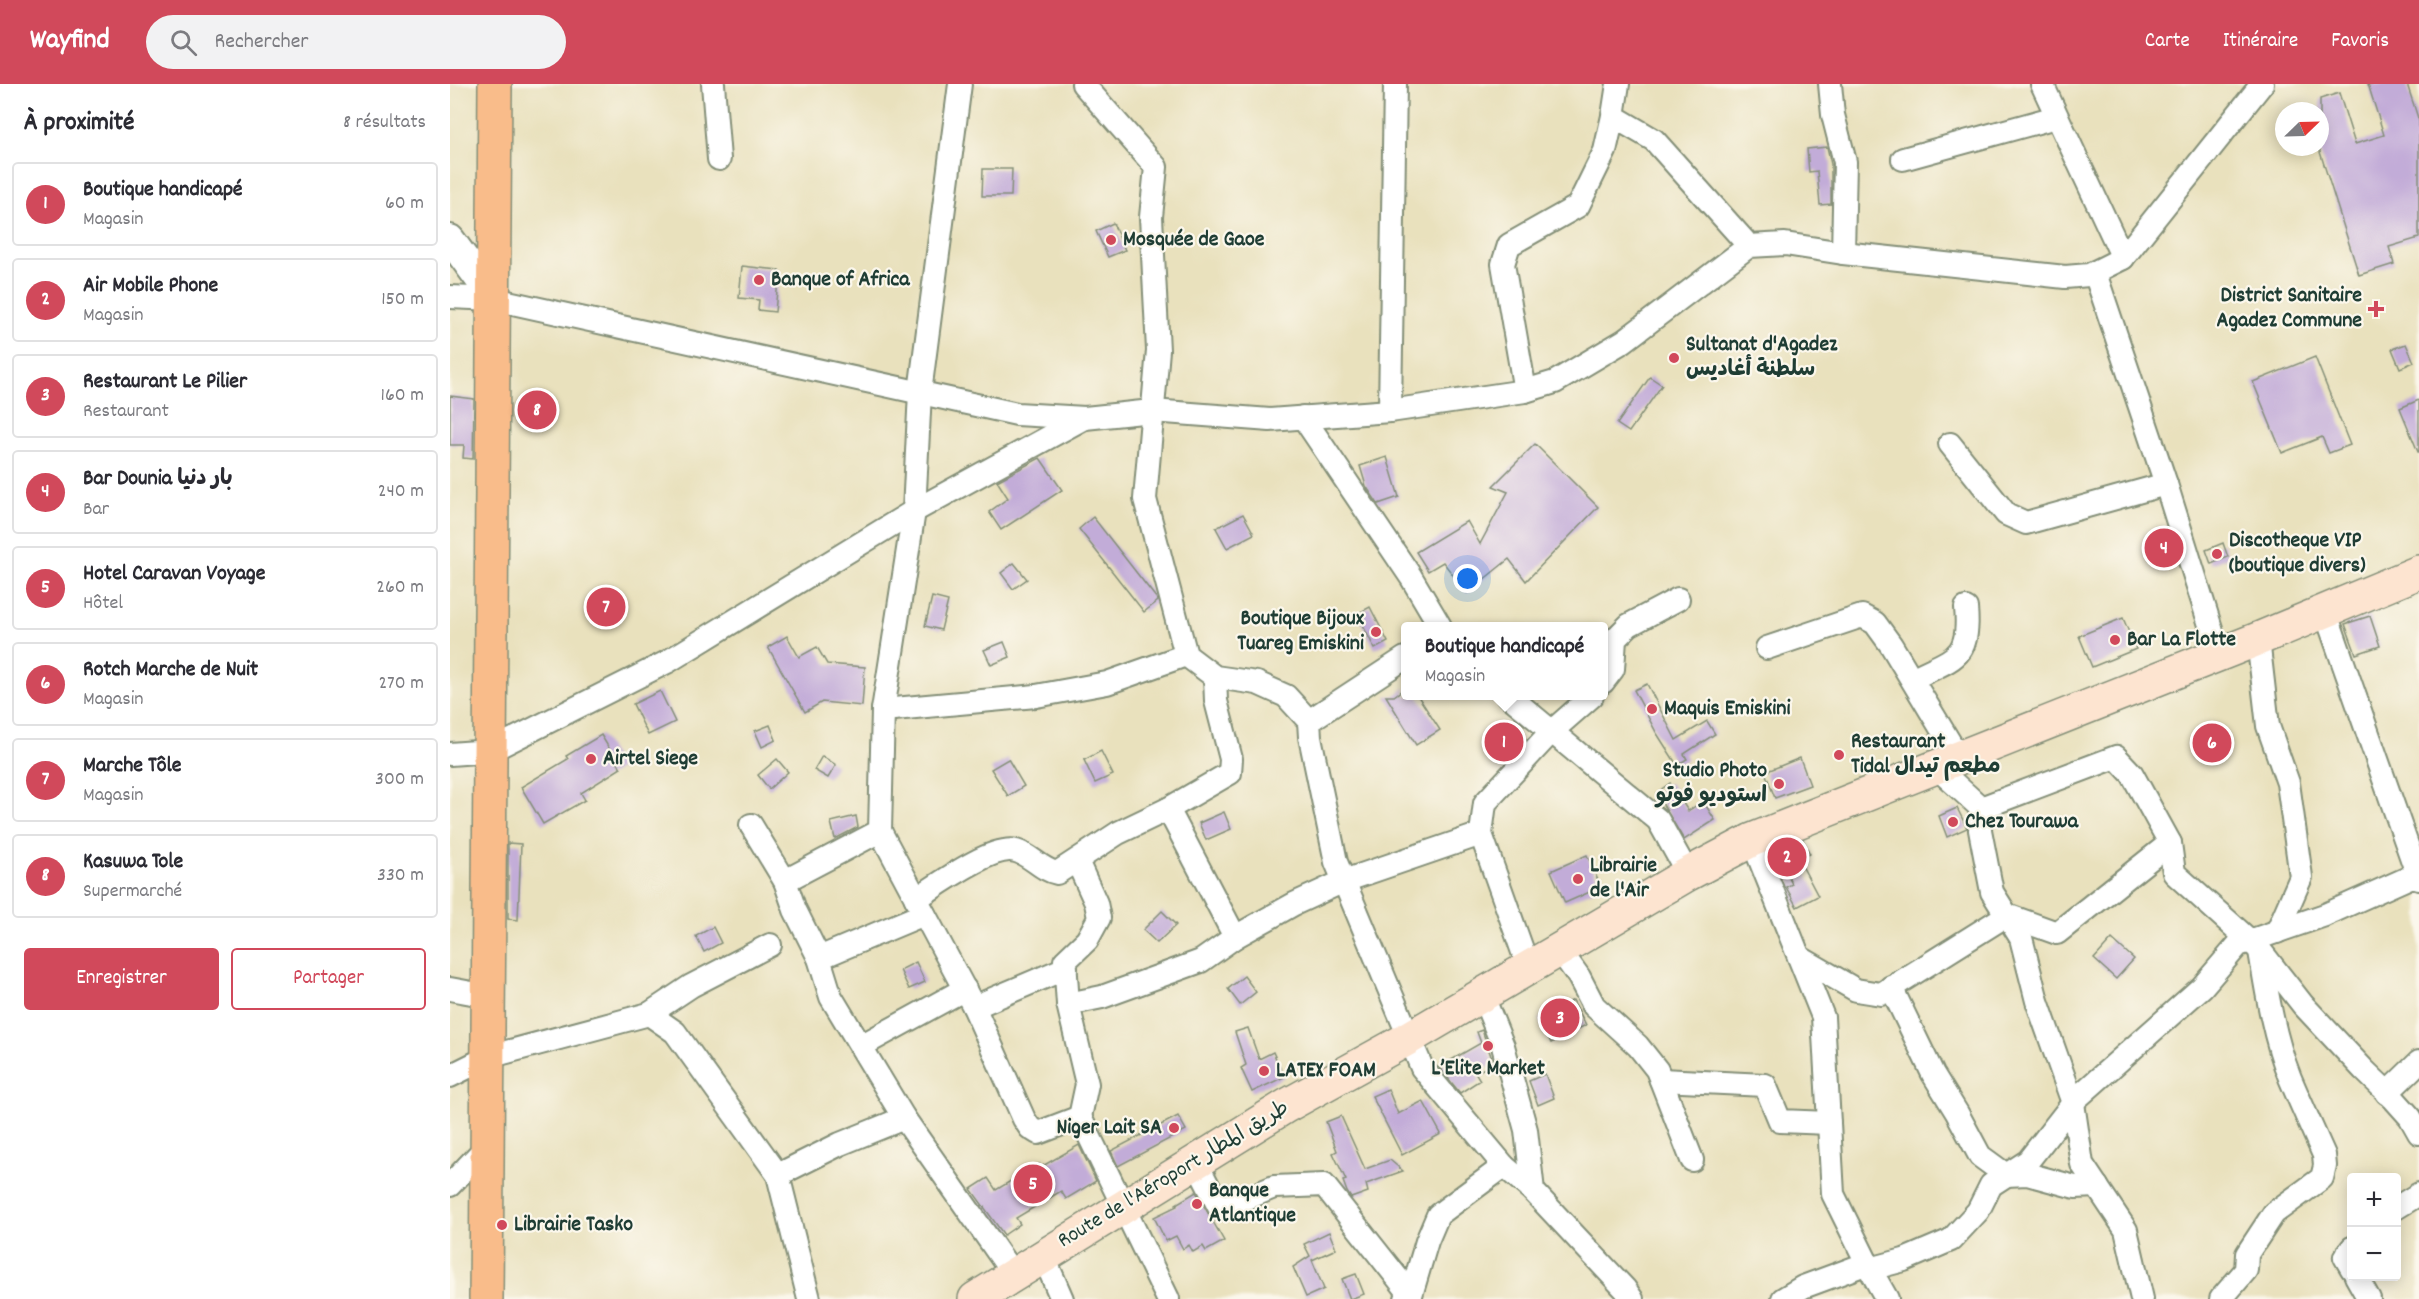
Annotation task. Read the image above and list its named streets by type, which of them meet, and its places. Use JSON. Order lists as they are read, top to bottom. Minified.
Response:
{"streets":{"main road":["Route de l'Aéroport طريق المطار"]},"places":{"other":["Mosquée de Gaoe","Banque of Africa","Sultanat d'Agadez سلطنة أغاديس","Discotheque VIP (boutique divers)","Boutique Bijoux Tuareg Emiskini","Bar La Flotte","Maquis Emiskini","Restaurant Tidal مطعم تيدال","Airtel Siege","Studio Photo استوديو فوتو","Chez Tourawa","Librairie de l'Air","L’Elite Market","LATEX FOAM","Niger Lait SA","Banque Atlantique","Librairie Tasko"],"health":["District Sanitaire Agadez Commune"]},"north":"top right","page":{"header":"Wayfind","search":"Rechercher","nav":["Carte","Itinéraire","Favoris"],"heading":["À proximité","8 résultats"],"list":[{"mark":"1","name":"Boutique handicapé","note":"Magasin","value":"60 m"},{"mark":"2","name":"Air Mobile Phone","note":"Magasin","value":"150 m"},{"mark":"3","name":"Restaurant Le Pilier","note":"Restaurant","value":"160 m"},{"mark":"4","name":"Bar Dounia بار دنيا","note":"Bar","value":"240 m"},{"mark":"5","name":"Hotel Caravan Voyage","note":"Hôtel","value":"260 m"},{"mark":"6","name":"Rotch Marche de Nuit","note":"Magasin","value":"270 m"},{"mark":"7","name":"Marche Tôle","note":"Magasin","value":"300 m"},{"mark":"8","name":"Kasuwa Tole","note":"Supermarché","value":"330 m"}],"pins":["8","4","7","1","6","2","3","5"],"popup":["Boutique handicapé","Magasin"],"buttons":["Enregistrer","Partager"],"map_buttons":["+","−"]}}
